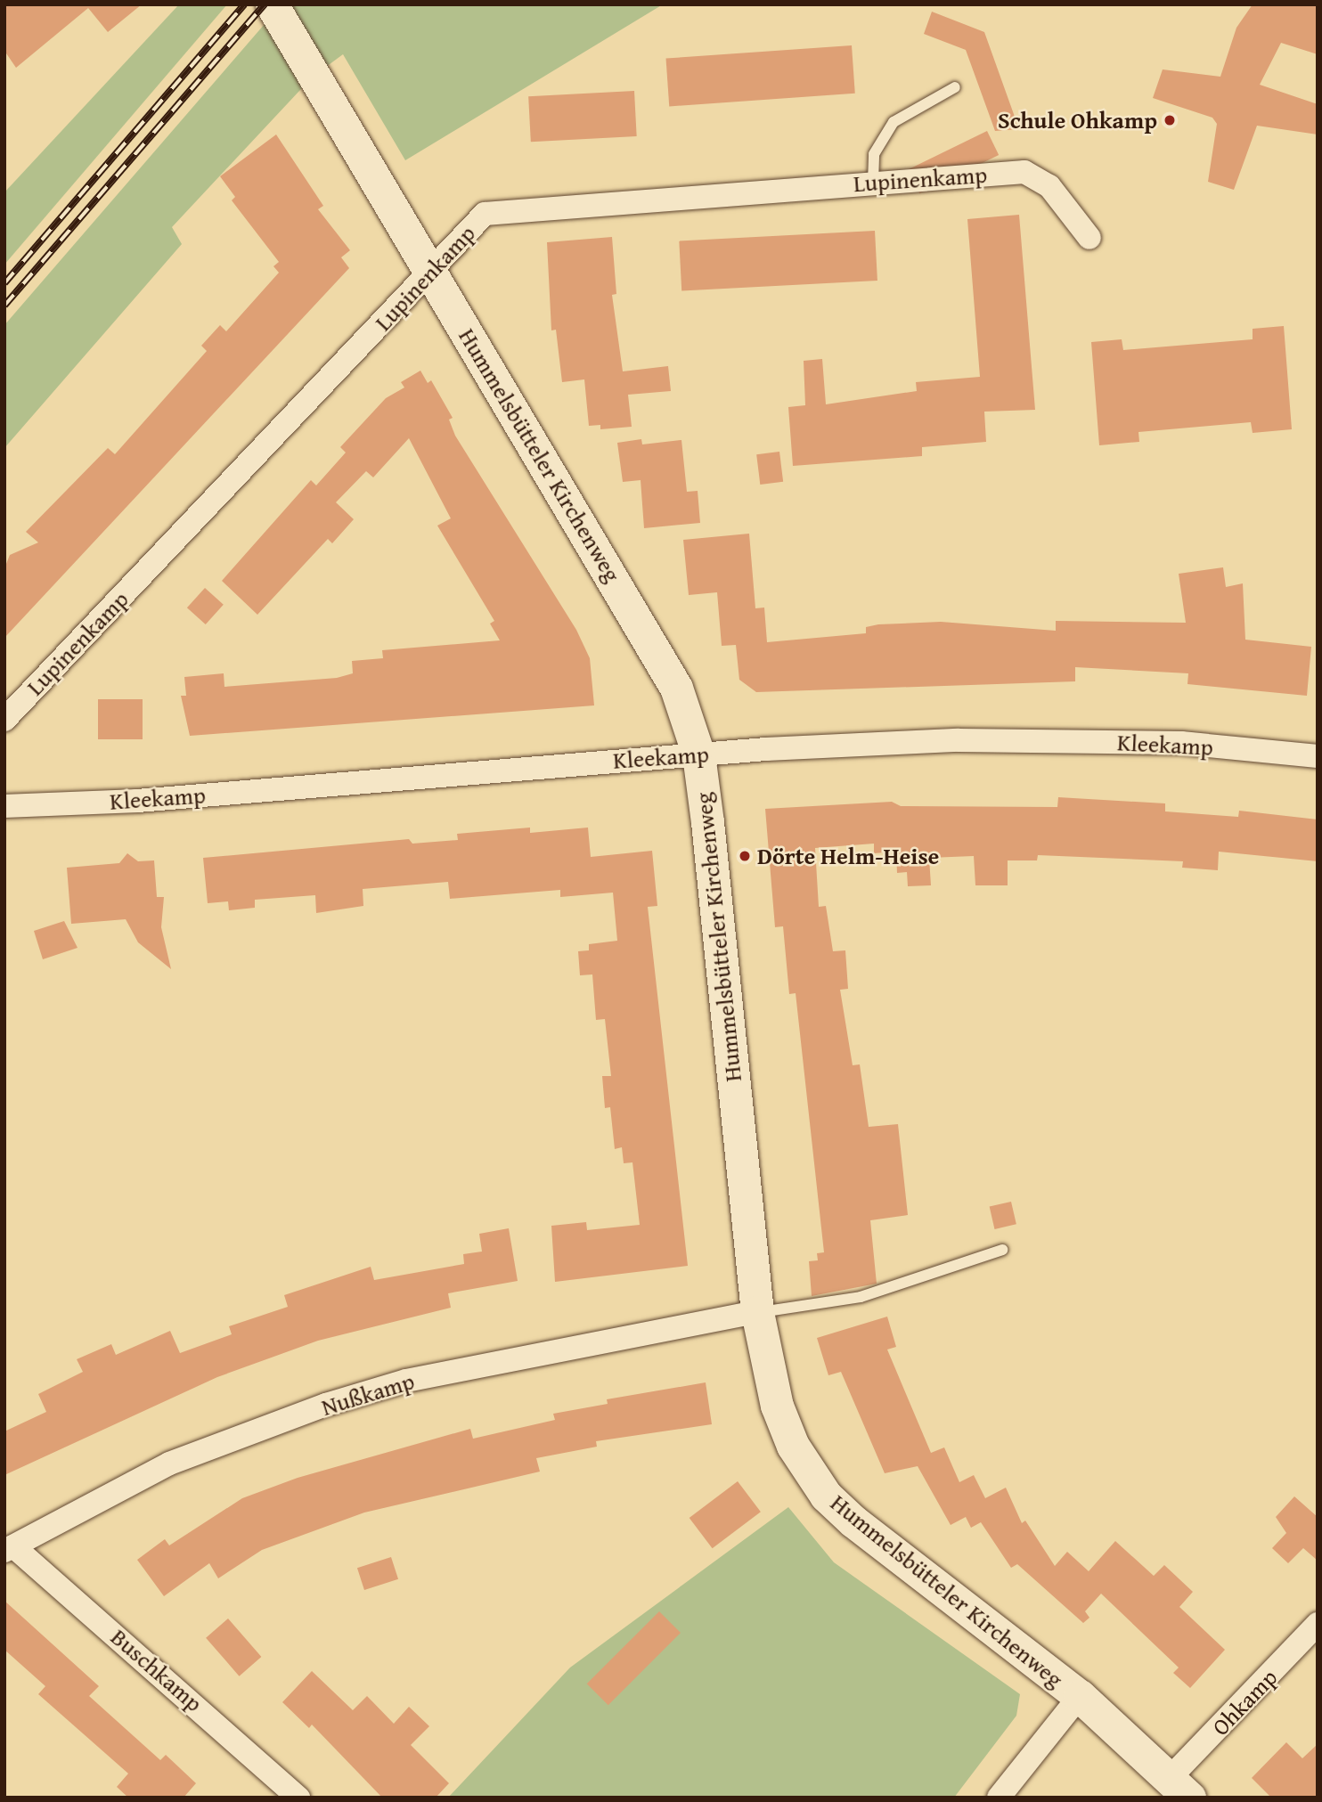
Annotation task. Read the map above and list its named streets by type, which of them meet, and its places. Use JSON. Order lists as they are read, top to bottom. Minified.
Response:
{"streets":{"street":["Lupinenkamp","Hummelsbütteler Kirchenweg","Kleekamp","Nußkamp","Buschkamp","Ohkamp"]},"crossings":[["Lupinenkamp","Hummelsbütteler Kirchenweg"],["Hummelsbütteler Kirchenweg","Kleekamp"],["Hummelsbütteler Kirchenweg","Nußkamp"],["Hummelsbütteler Kirchenweg","Ohkamp"],["Nußkamp","Buschkamp"]],"places":["Schule Ohkamp","Dörte Helm-Heise"]}
